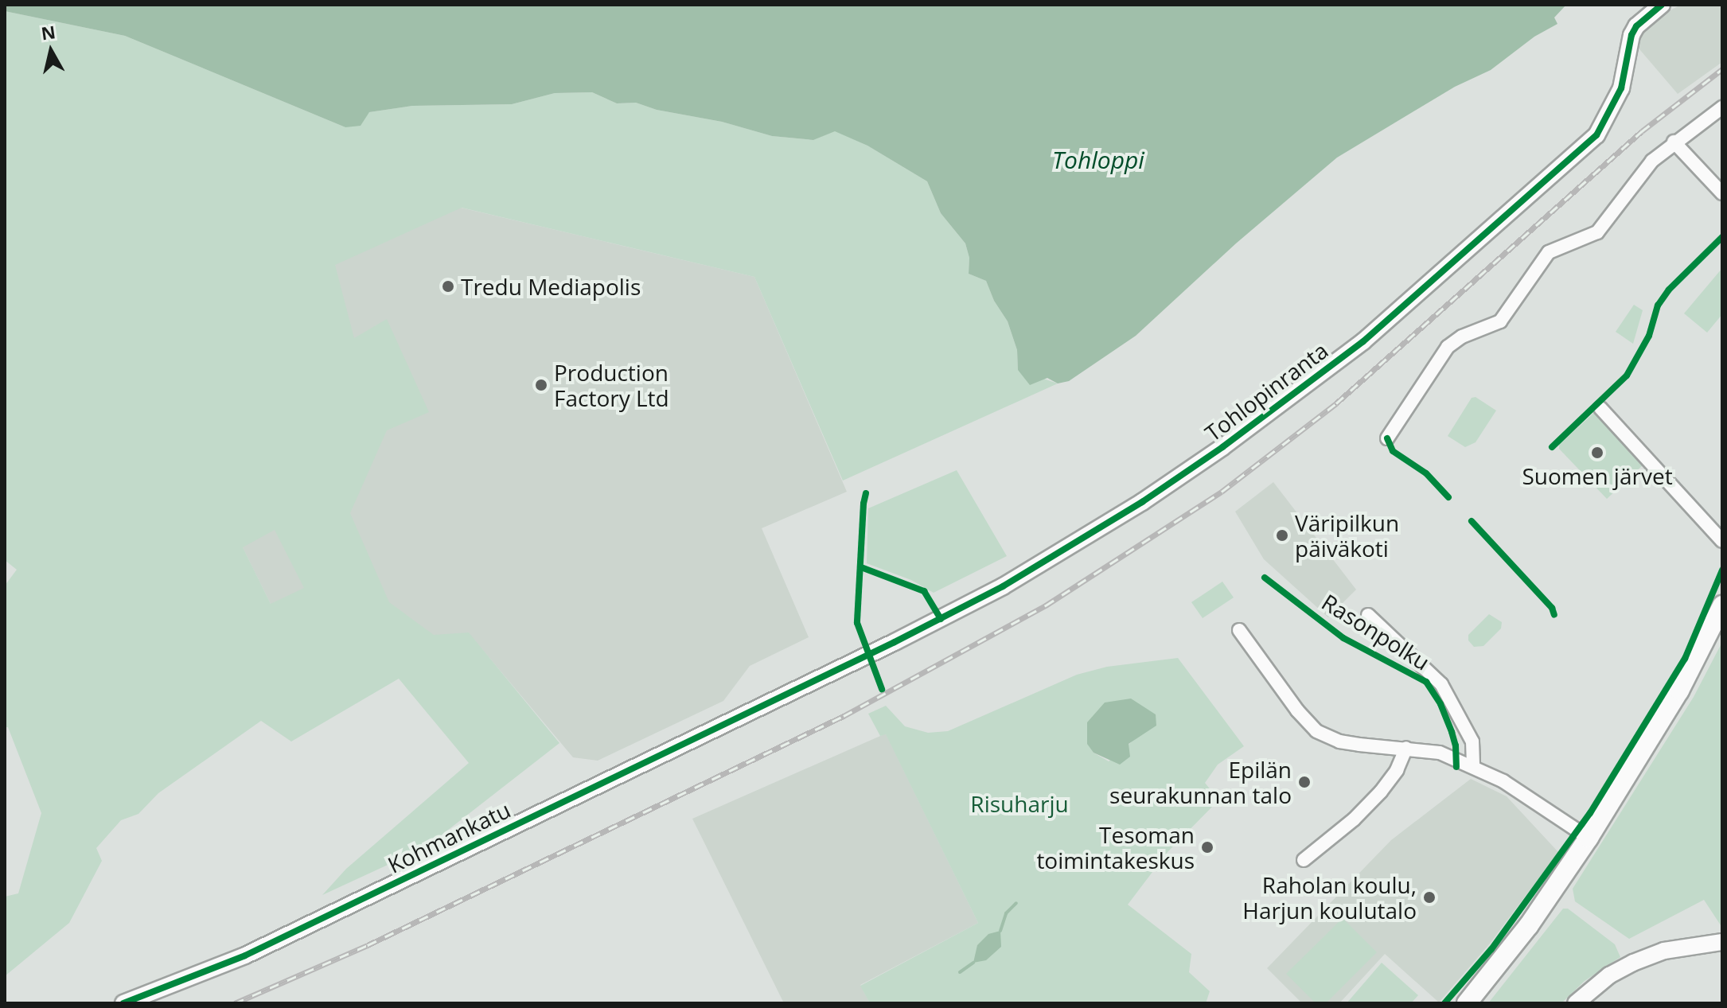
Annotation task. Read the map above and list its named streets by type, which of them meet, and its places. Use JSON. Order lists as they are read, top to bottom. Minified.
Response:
{"streets":{"street":["Tohlopinranta","Kohmankatu"],"cycle path":["Rasonpolku"]},"crossings":[["Tohlopinranta","Kohmankatu"]],"water":["Tohloppi"],"parks":["Risuharju"],"places":["Tredu Mediapolis","Production Factory Ltd","Suomen järvet","Väripilkun päiväkoti","Epilän seurakunnan talo","Tesoman toimintakeskus","Raholan koulu, Harjun koulutalo"],"north":"top"}
